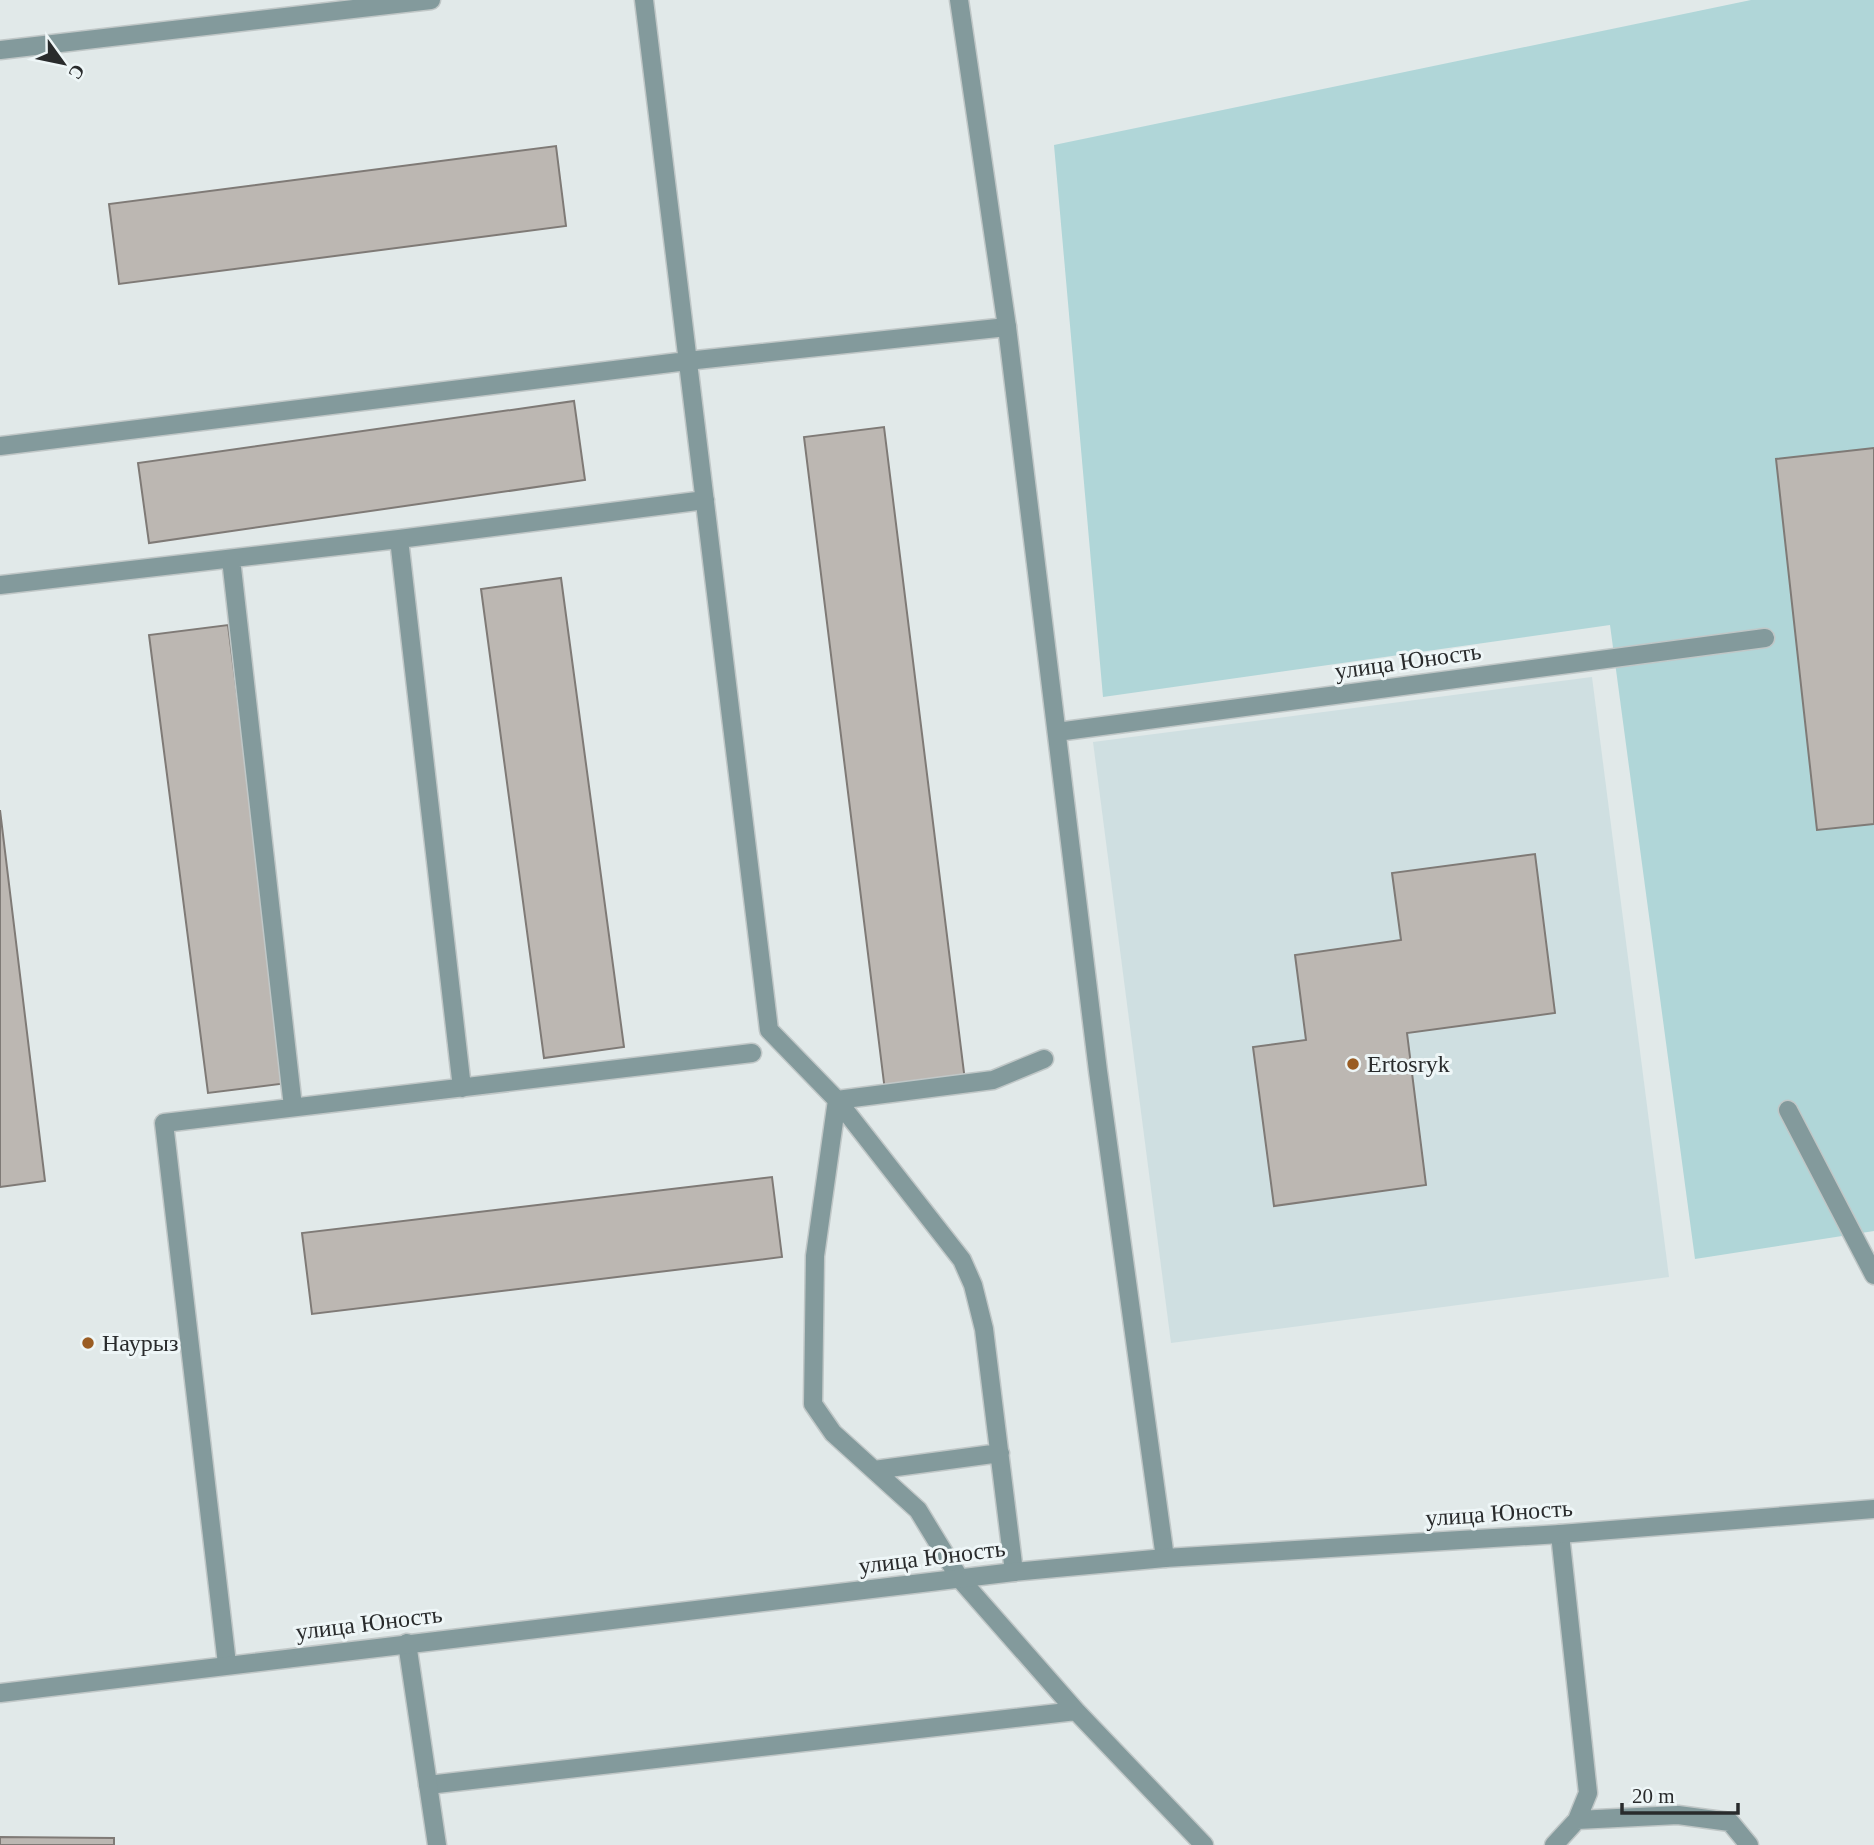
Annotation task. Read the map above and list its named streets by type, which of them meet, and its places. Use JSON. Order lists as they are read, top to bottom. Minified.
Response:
{"streets":{"street":["улица Юность"]},"places":["Ertosryk","Наурыз"],"scale_bar":"20 m","north":"bottom right"}
